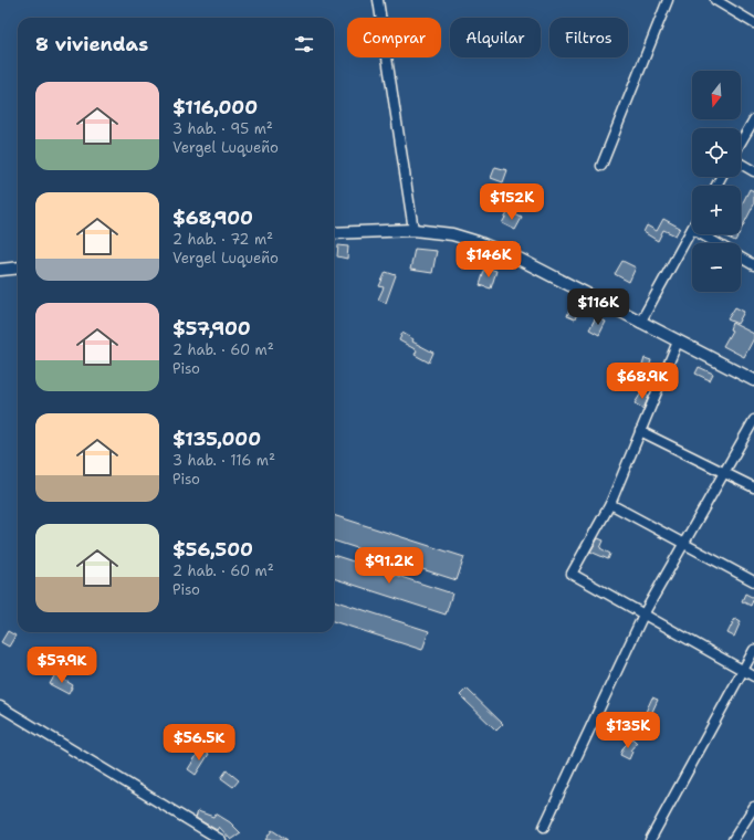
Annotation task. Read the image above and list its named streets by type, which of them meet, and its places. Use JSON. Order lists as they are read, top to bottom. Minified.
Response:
{"north":"bottom","page":{"chip":["Comprar","Alquilar","Filtros"],"heading":"8 viviendas","map_buttons":["+","−"],"list":[{"name":"$116,000","note":"3 hab. · 95 m² · Vergel Luqueño"},{"name":"$68,900","note":"2 hab. · 72 m² · Vergel Luqueño"},{"name":"$57,900","note":"2 hab. · 60 m² · Piso"},{"name":"$135,000","note":"3 hab. · 116 m² · Piso"},{"name":"$56,500","note":"2 hab. · 60 m² · Piso"}],"price":["$152K","$146K","$116K","$68.9K","$91.2K","$57.9K","$135K","$56.5K"]}}
